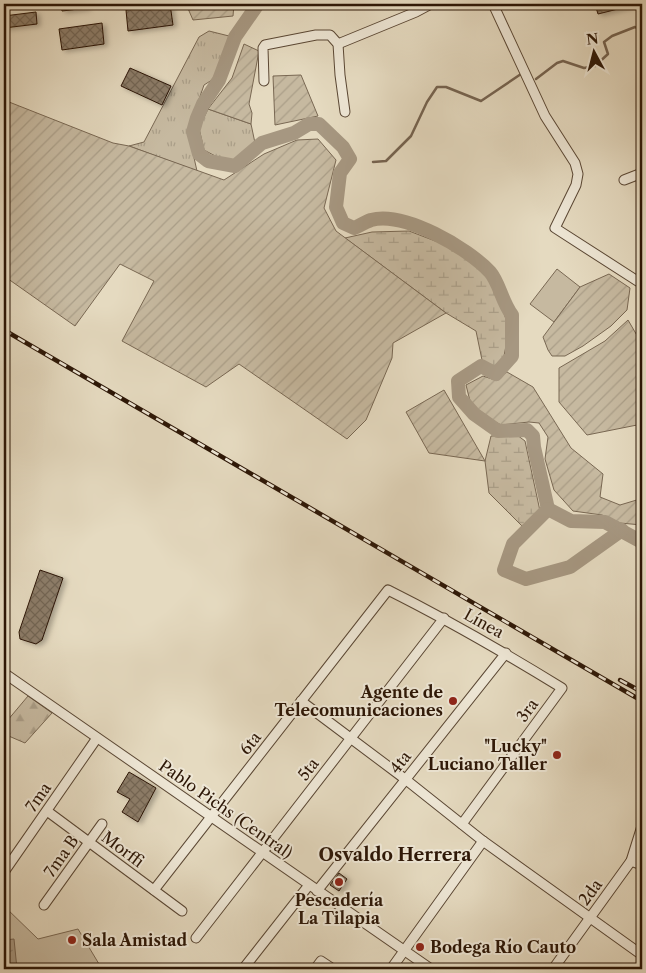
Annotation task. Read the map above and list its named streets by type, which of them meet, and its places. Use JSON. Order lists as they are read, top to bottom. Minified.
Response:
{"streets":{"street":["Línea","3ra","6ta","4ta","5ta","7ma","Pablo Pichs (Central)","Morffi","7ma B","2da"]},"crossings":[["Línea","3ra"],["Línea","6ta"],["Línea","4ta"],["Línea","5ta"],["6ta","Pablo Pichs (Central)"],["6ta","Morffi"],["4ta","Pablo Pichs (Central)"],["5ta","Pablo Pichs (Central)"],["7ma","Pablo Pichs (Central)"],["7ma","Morffi"],["Morffi","7ma B"]],"districts":["Osvaldo Herrera"],"places":["Agente de Telecomunicaciones","\"Lucky\" Luciano Taller","Pescadería La Tilapia","Sala Amistad","Bodega Río Cauto"],"north":"top"}
